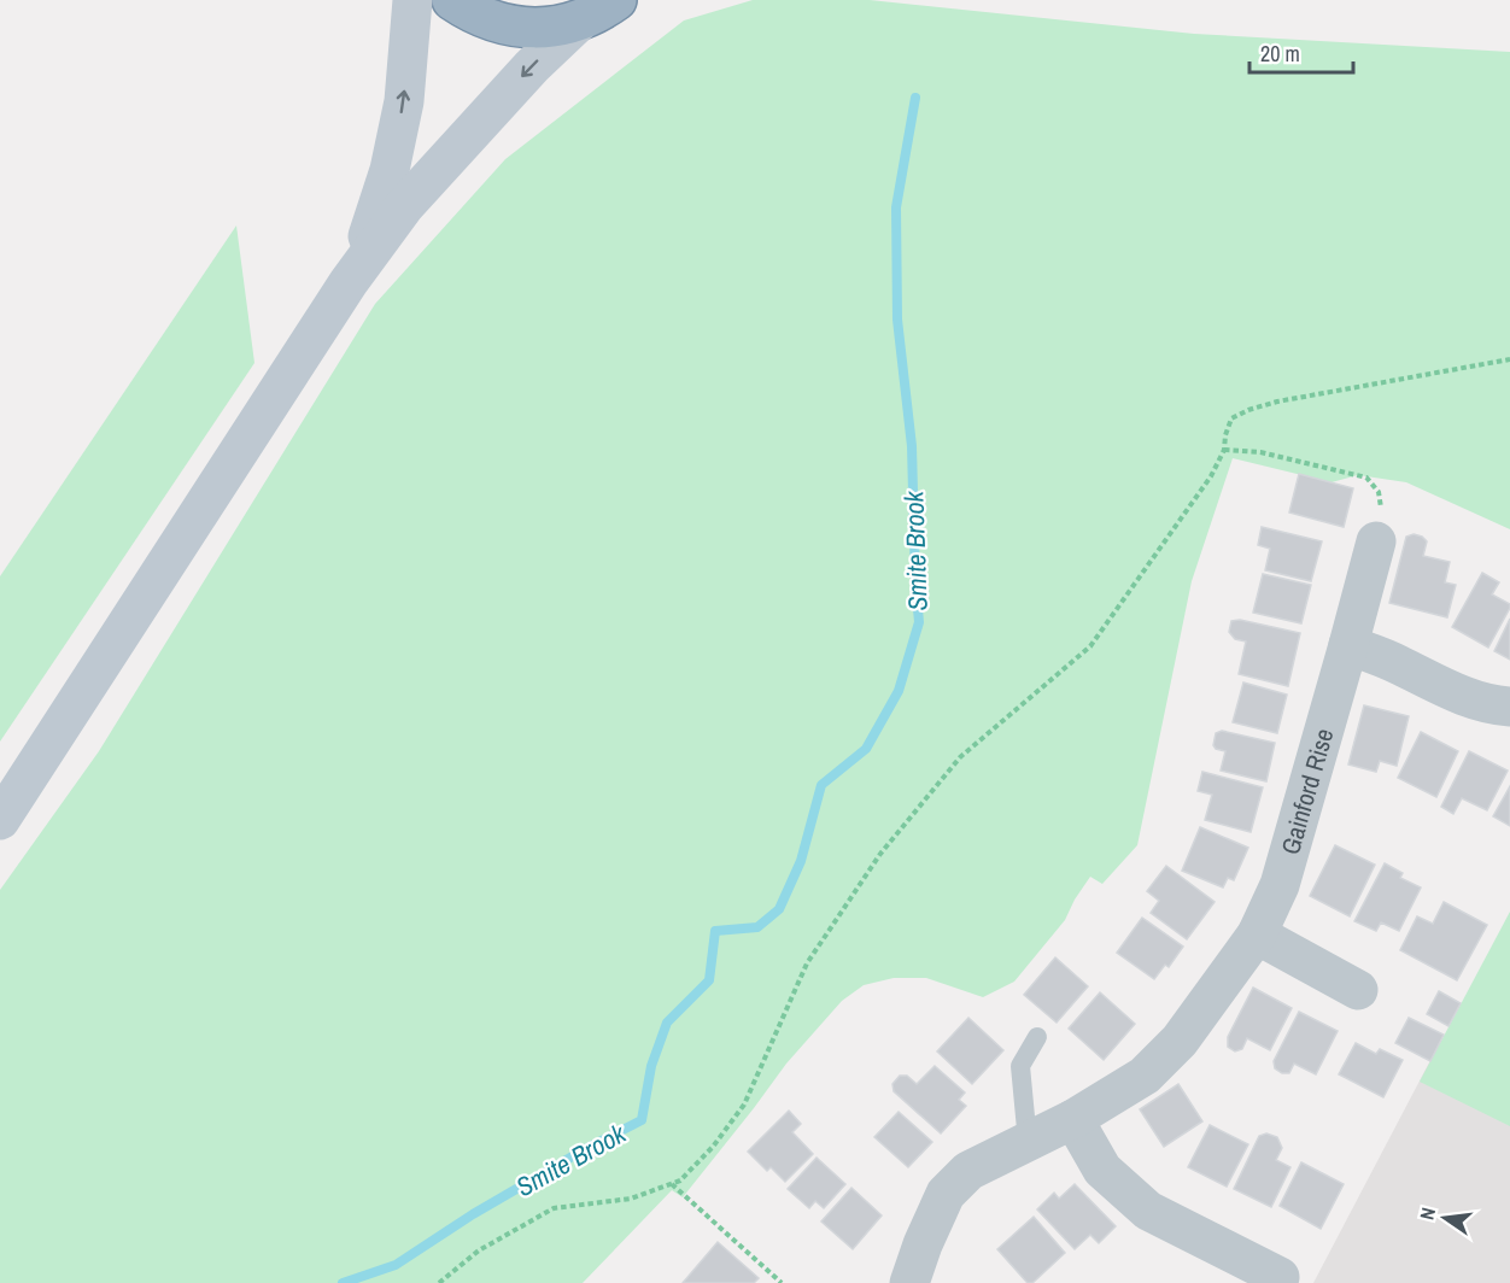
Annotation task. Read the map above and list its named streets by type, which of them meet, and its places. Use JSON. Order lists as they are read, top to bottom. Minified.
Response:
{"streets":{"street":["Gainford Rise"]},"water":["Smite Brook"],"scale_bar":"20 m","north":"left"}
